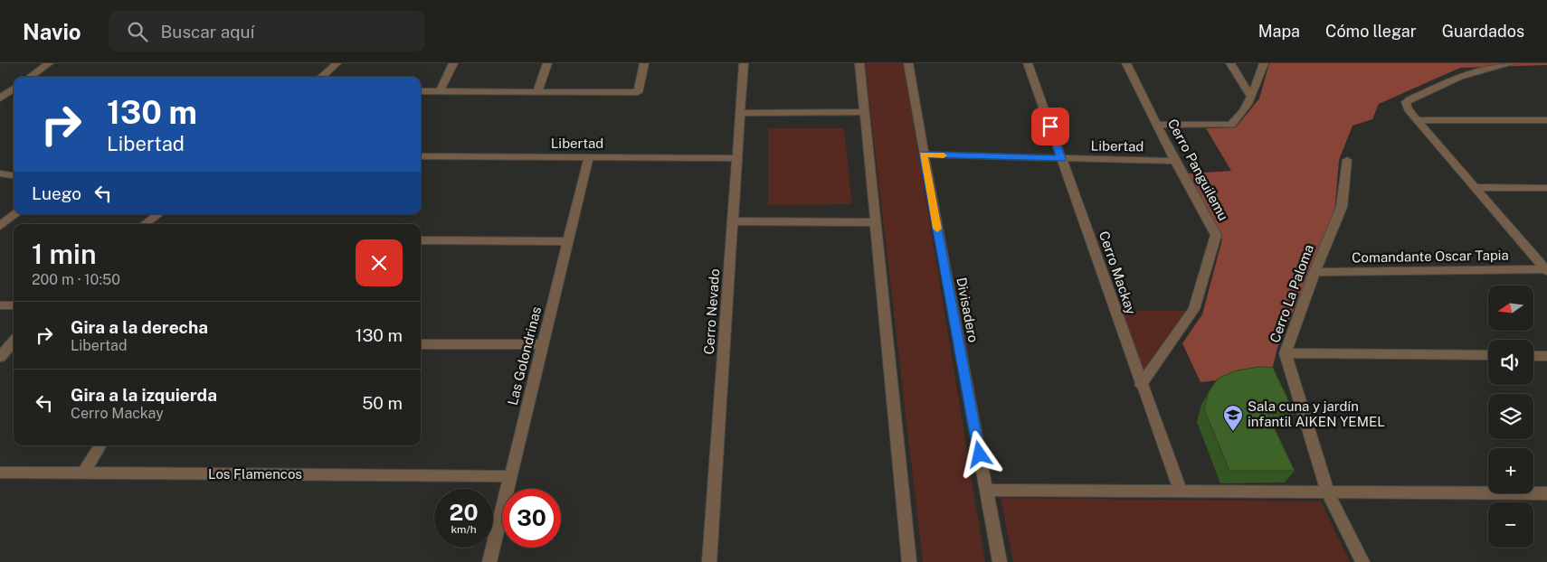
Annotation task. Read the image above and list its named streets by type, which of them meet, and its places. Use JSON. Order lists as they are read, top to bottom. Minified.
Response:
{"streets":{"street":["Libertad","Cerro Panguilemu","Comandante Oscar Tapia","Cerro Mackay","Cerro La Paloma","Divisadero","Cerro Nevado","Las Golondrinas","Los Flamencos"]},"crossings":[["Libertad","Cerro Panguilemu"],["Libertad","Cerro Mackay"],["Libertad","Divisadero"],["Libertad","Cerro Nevado"],["Libertad","Las Golondrinas"],["Cerro Panguilemu","Cerro Mackay"],["Comandante Oscar Tapia","Cerro La Paloma"],["Las Golondrinas","Los Flamencos"]],"places":{"school or university":["Sala cuna y jardín infantil AIKEN YEMEL"]},"north":"left","page":{"header":"Navio","search":"Buscar aquí","nav":["Mapa","Cómo llegar","Guardados"],"turn":["130 m","Libertad"],"then":"Luego","heading":["1 min","200 m · 10:50"],"map_buttons":["+","−"],"list":[{"name":"Gira a la derecha","note":"Libertad","value":"130 m"},{"name":"Gira a la izquierda","note":"Cerro Mackay","value":"50 m"}],"speed":"20 km/h","limit":"30"}}
